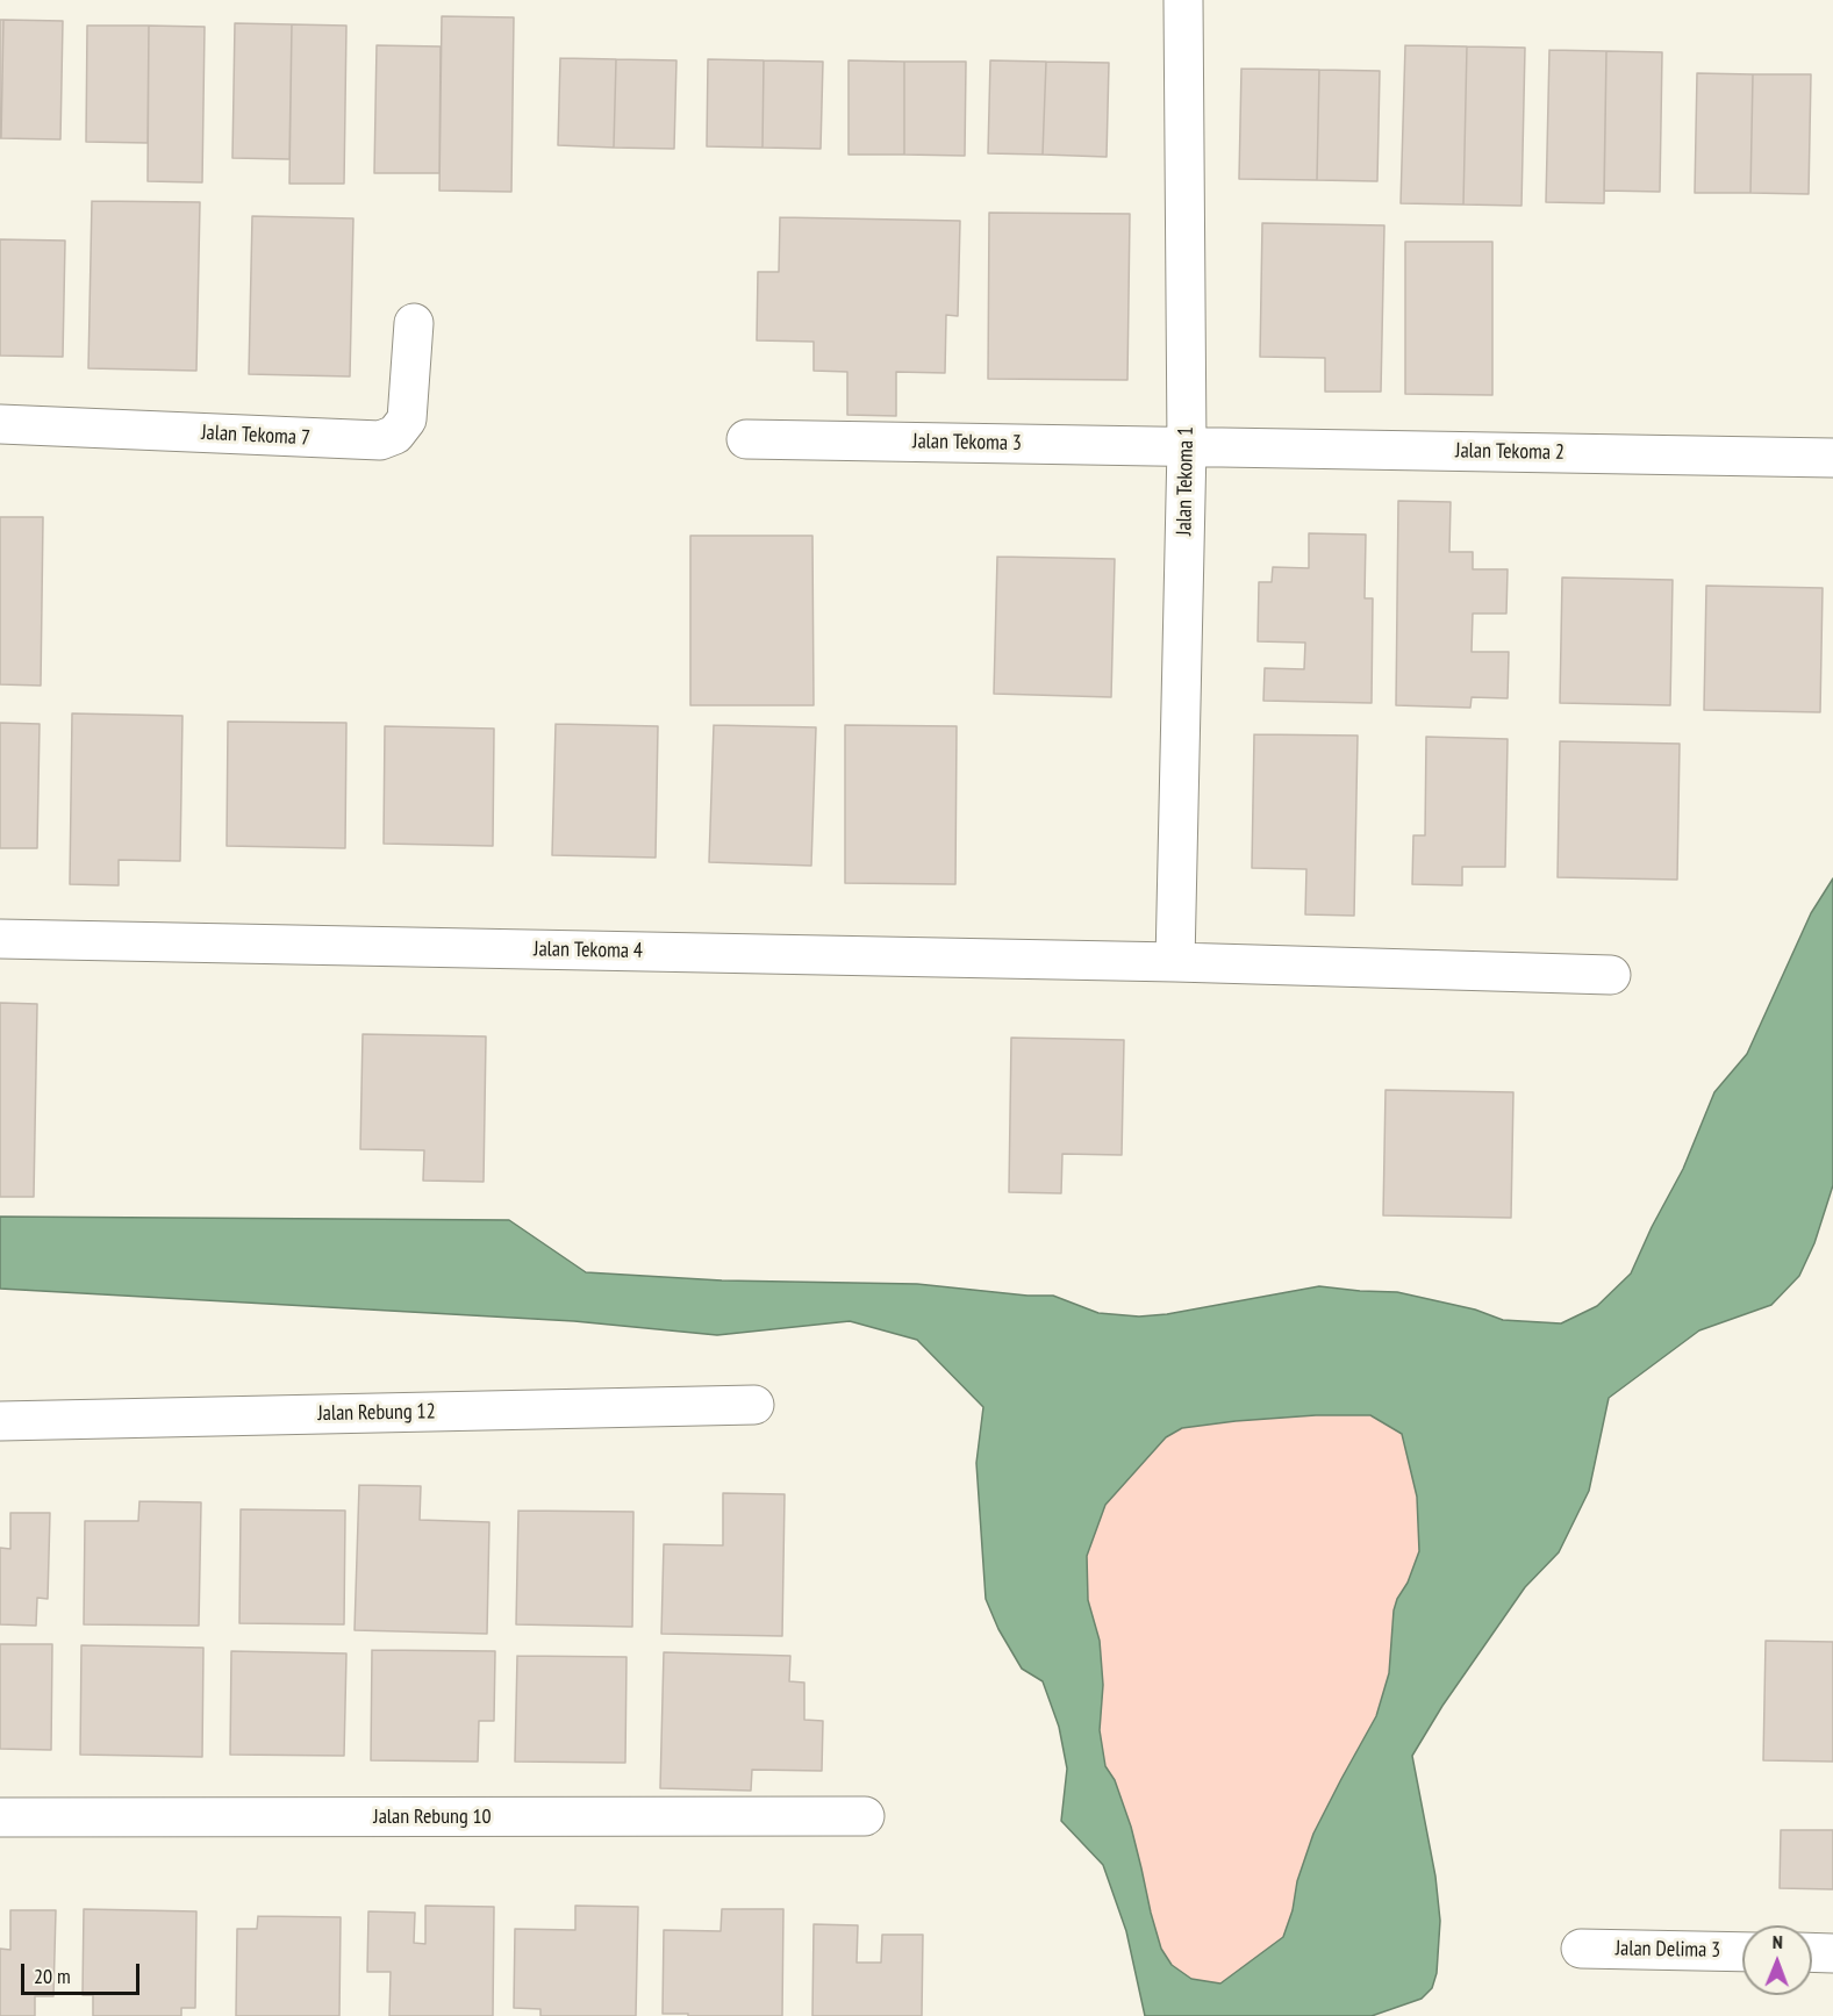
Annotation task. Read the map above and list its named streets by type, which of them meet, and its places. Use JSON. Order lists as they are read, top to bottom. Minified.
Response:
{"streets":{"street":["Jalan Tekoma 7","Jalan Tekoma 3","Jalan Tekoma 2","Jalan Tekoma 1","Jalan Tekoma 4","Jalan Rebung 12","Jalan Rebung 10","Jalan Delima 3"]},"crossings":[["Jalan Tekoma 3","Jalan Tekoma 2"],["Jalan Tekoma 3","Jalan Tekoma 1"],["Jalan Tekoma 2","Jalan Tekoma 1"],["Jalan Tekoma 1","Jalan Tekoma 4"]],"scale_bar":"20 m","north":"top"}
